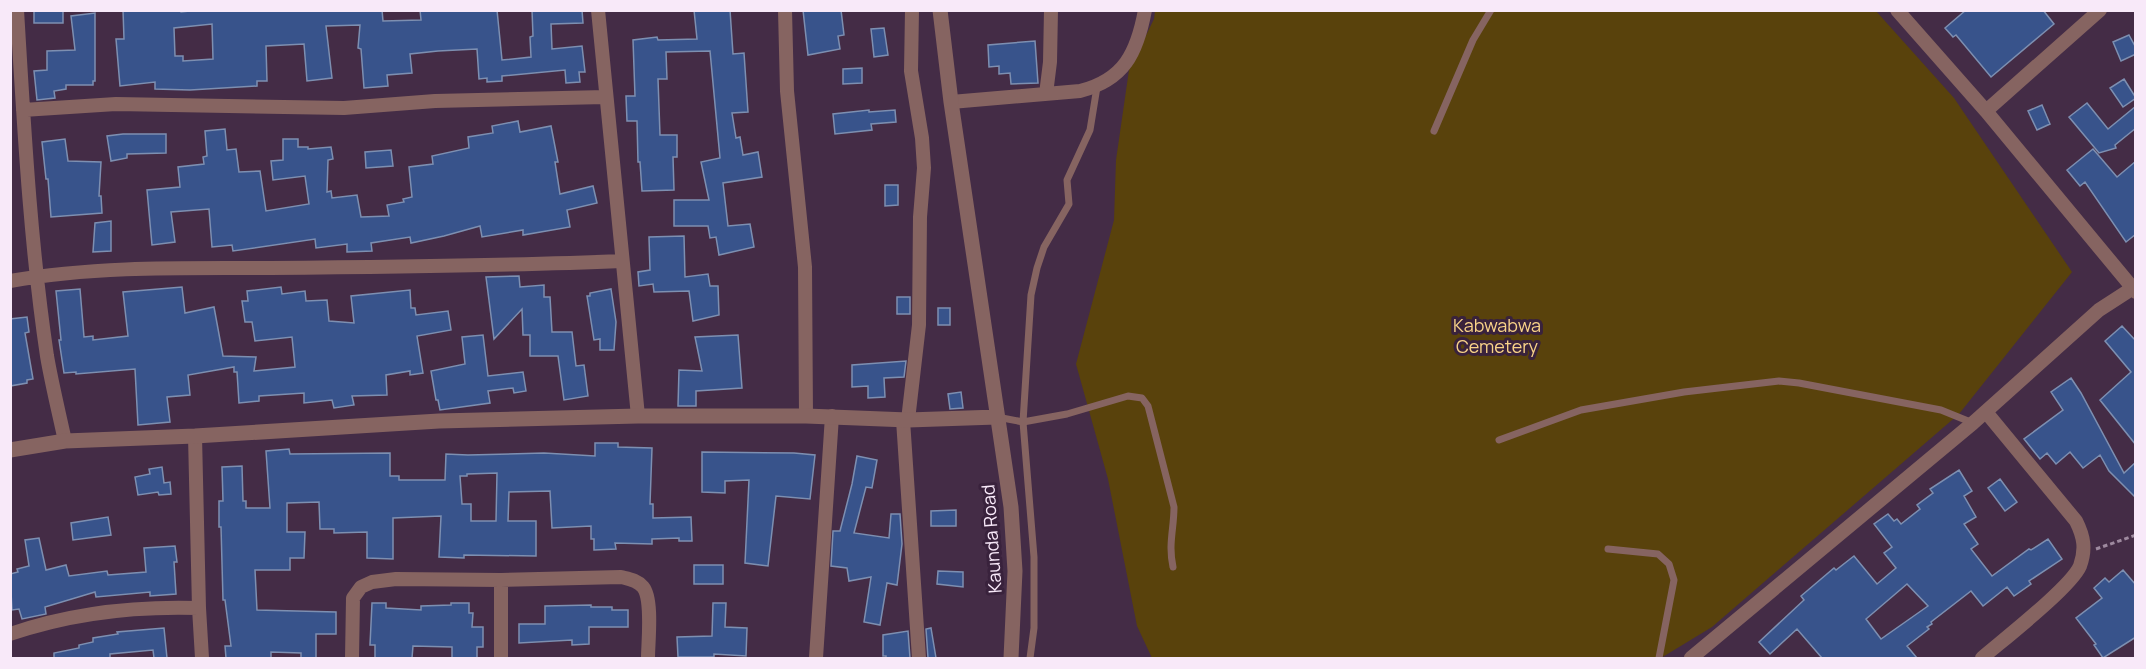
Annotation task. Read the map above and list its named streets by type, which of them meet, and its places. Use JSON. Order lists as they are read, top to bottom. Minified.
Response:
{"streets":{"street":["Kaunda Road"]},"parks":["Kabwabwa Cemetery"]}
